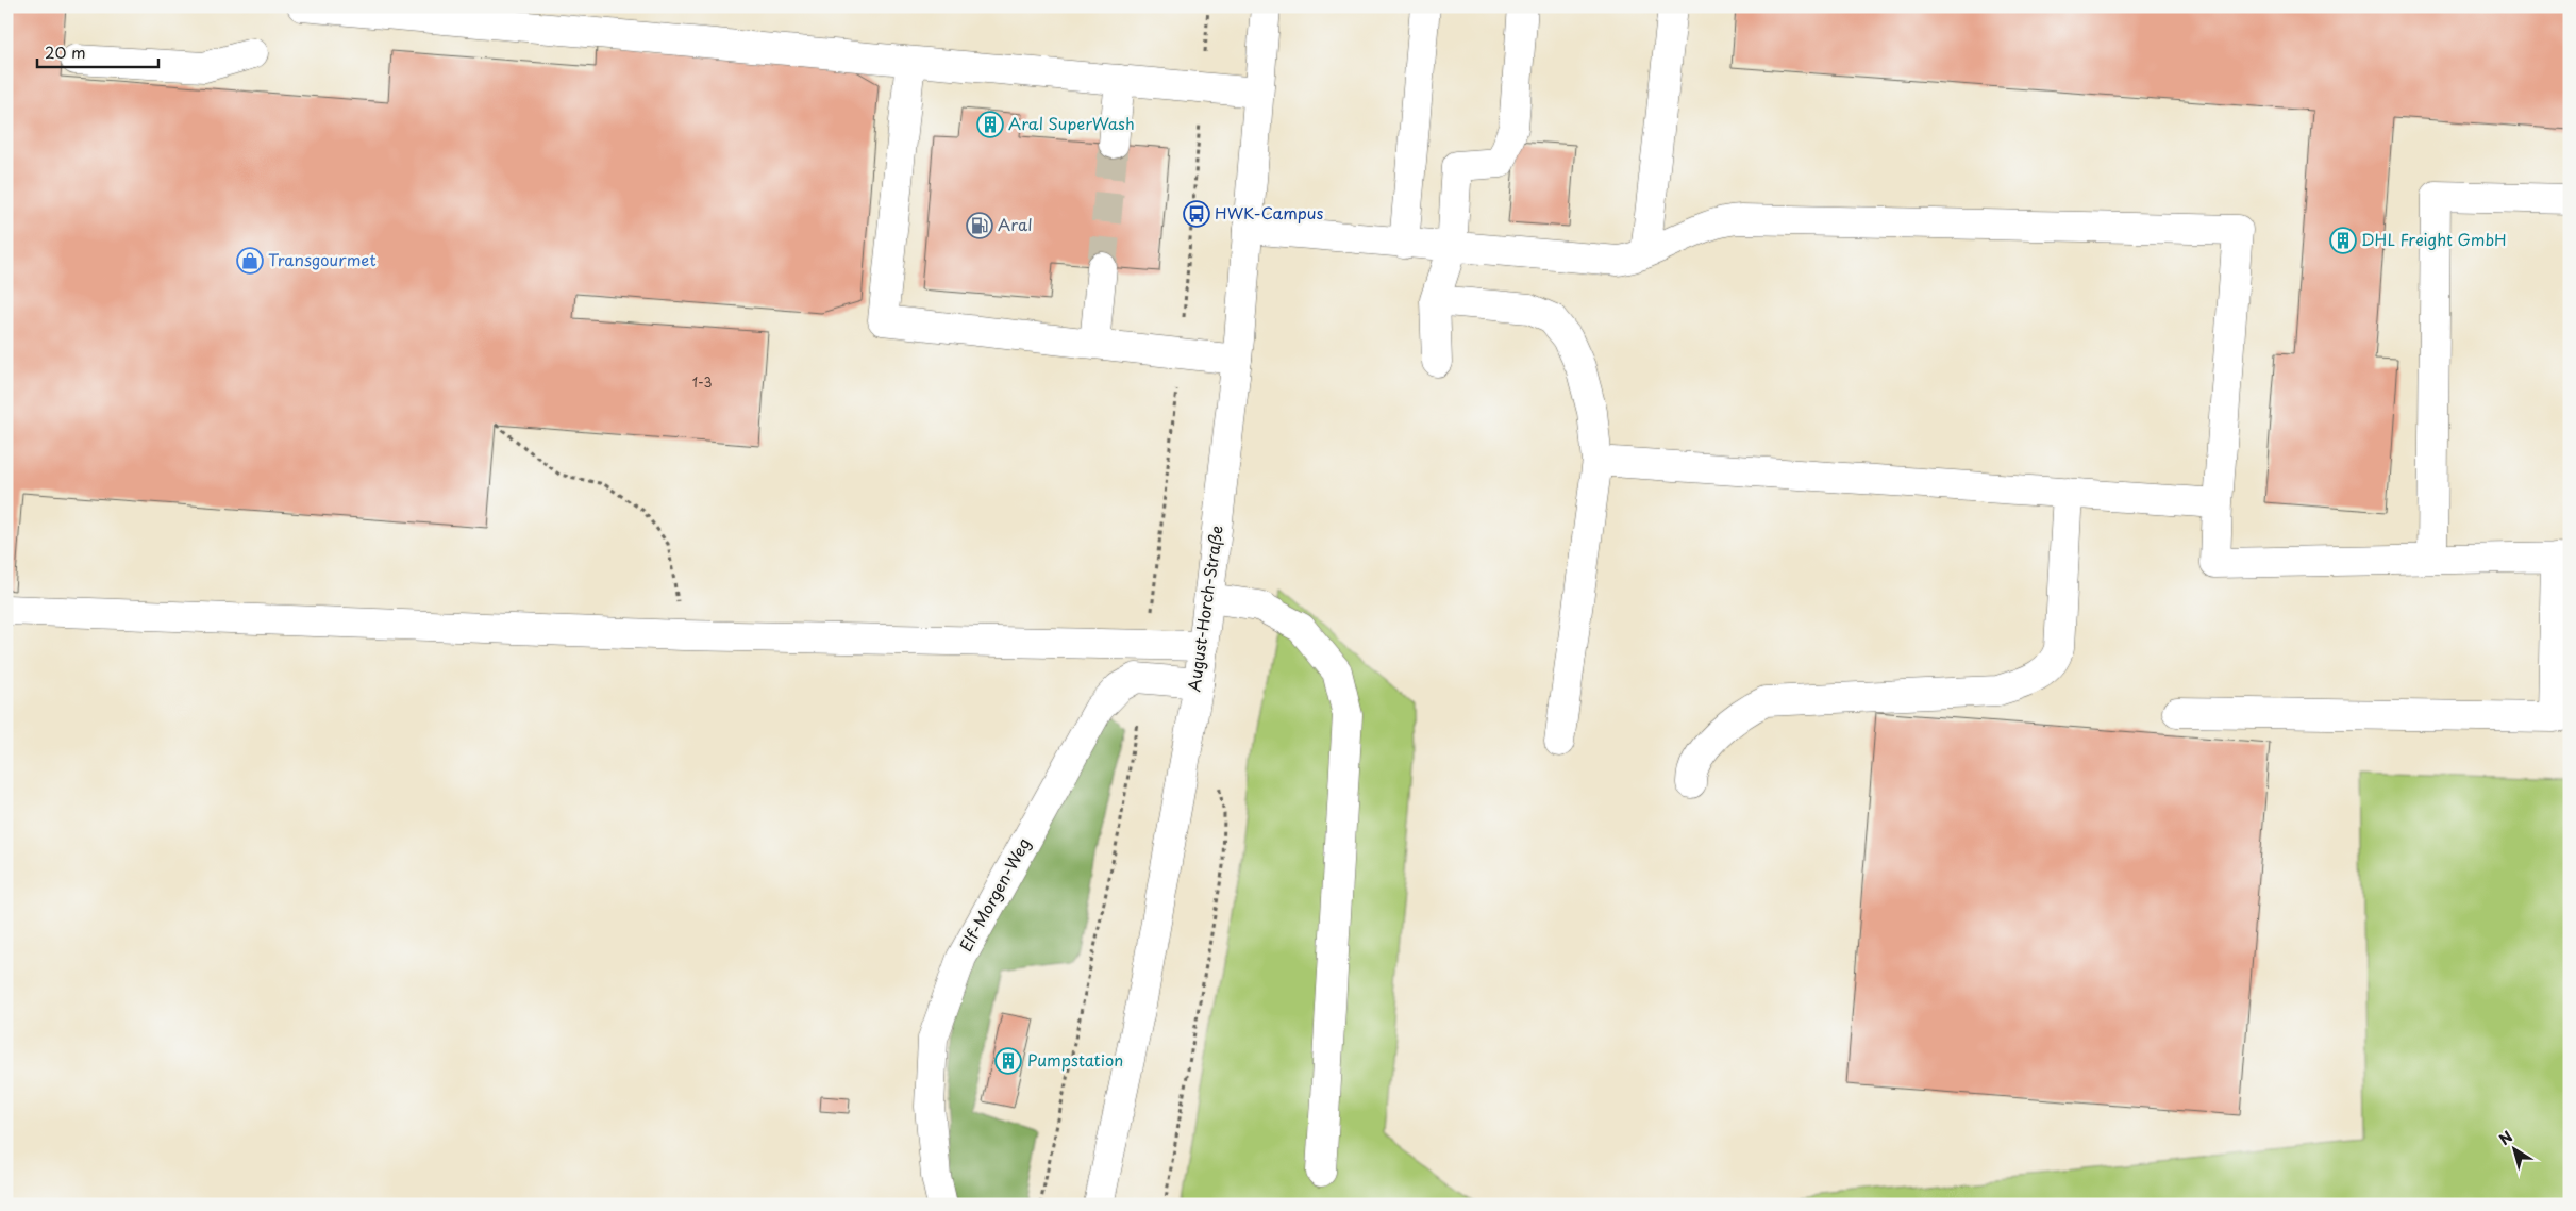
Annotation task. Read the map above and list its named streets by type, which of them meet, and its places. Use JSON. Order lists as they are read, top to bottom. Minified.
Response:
{"streets":{"main road":["August-Horch-Straße","Elf-Morgen-Weg"]},"crossings":[["August-Horch-Straße","Elf-Morgen-Weg"]],"places":{"building":["Aral SuperWash","DHL Freight GmbH","Pumpstation"],"bus stop":["HWK-Campus"],"fuel station":["Aral"],"shop":["Transgourmet"]},"house_numbers":["1-3"],"scale_bar":"20 m","north":"top left"}
